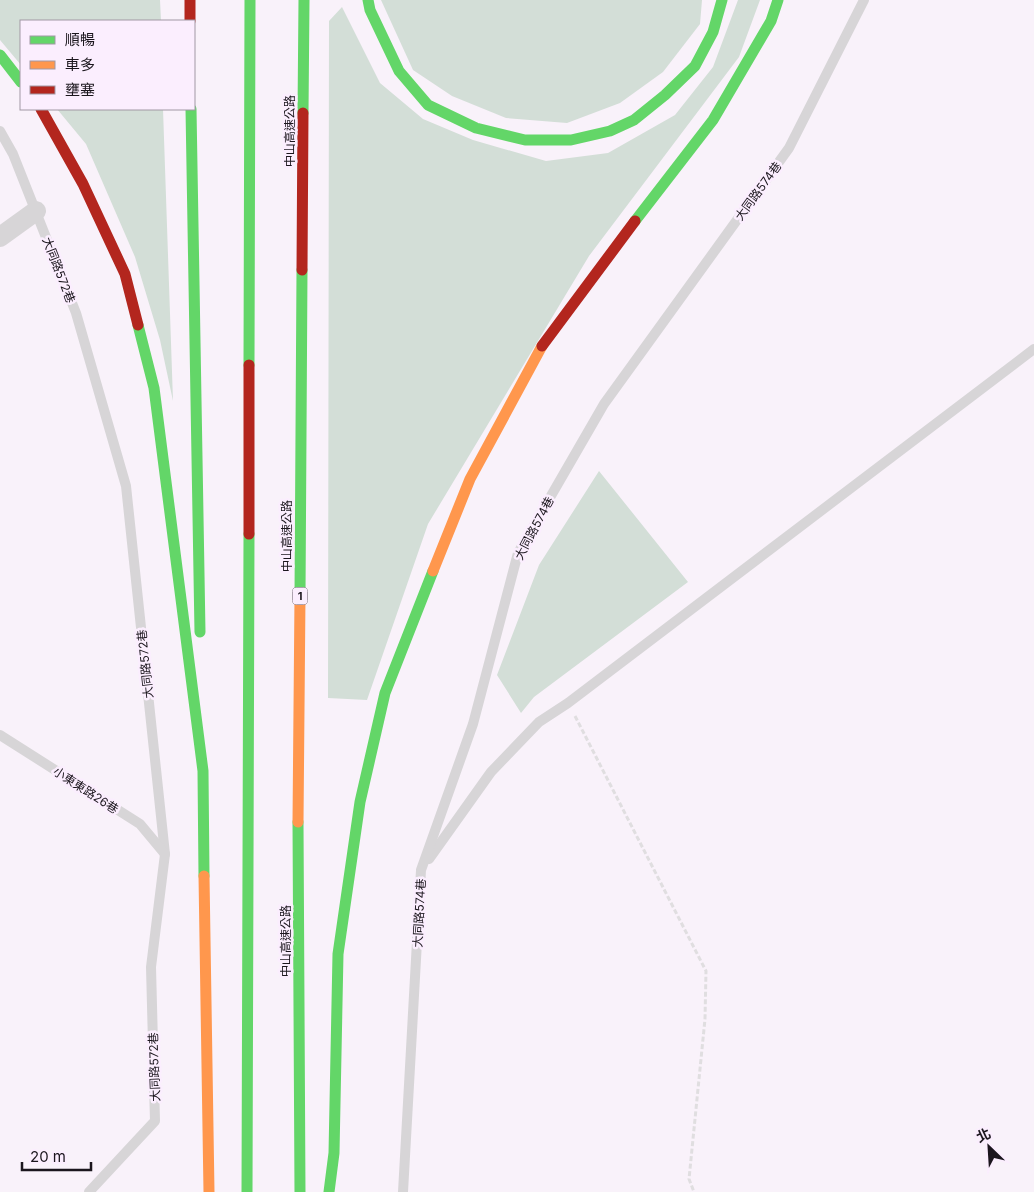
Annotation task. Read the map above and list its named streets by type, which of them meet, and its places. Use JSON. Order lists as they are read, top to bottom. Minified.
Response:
{"streets":{"highway":["中山高速公路","1"],"lane":["大同路574巷","大同路572巷","小東東路26巷"]},"crossings":[["大同路572巷","小東東路26巷"]],"legend":["順暢","車多","壅塞"],"scale_bar":"20 m","north":"top left"}
